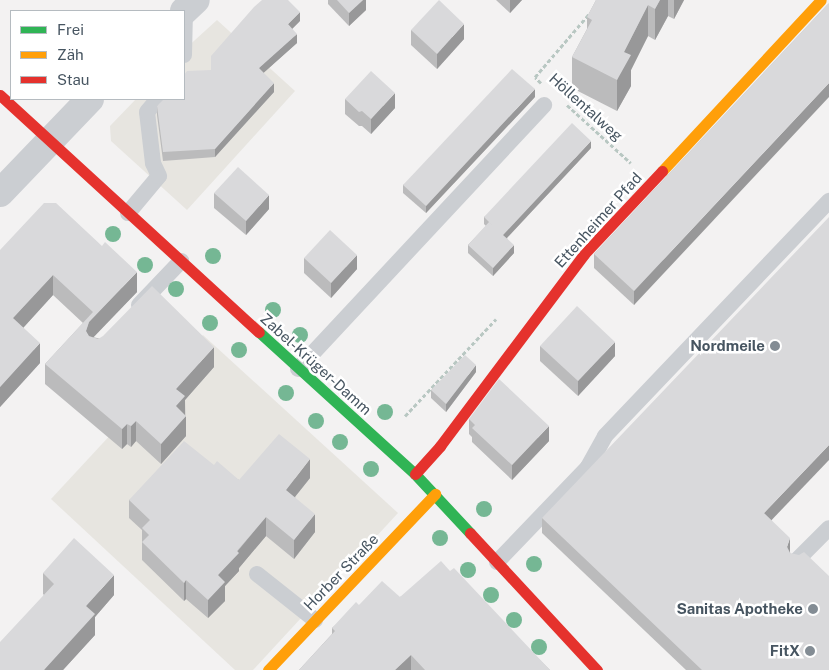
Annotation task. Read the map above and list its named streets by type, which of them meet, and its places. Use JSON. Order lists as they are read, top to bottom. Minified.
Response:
{"streets":{"street":["Ettenheimer Pfad","Zabel-Krüger-Damm","Horber Straße"],"path":["Höllentalweg"]},"crossings":[["Höllentalweg","Ettenheimer Pfad"],["Ettenheimer Pfad","Zabel-Krüger-Damm"],["Zabel-Krüger-Damm","Horber Straße"]],"places":["Nordmeile","Sanitas Apotheke","FitX"],"legend":["Frei","Zäh","Stau"]}
